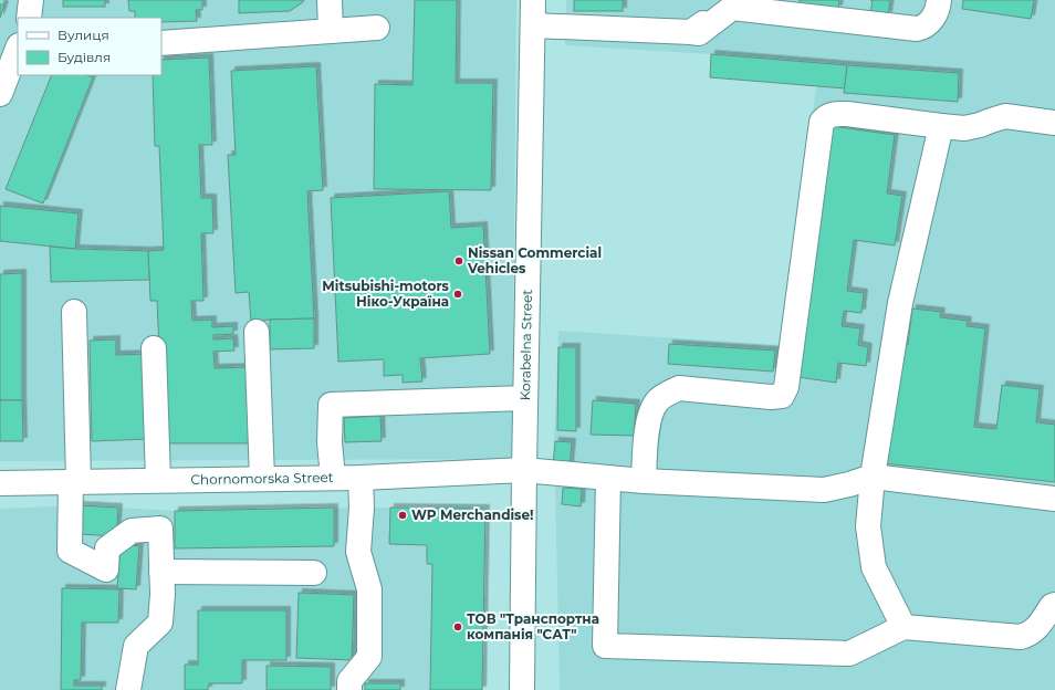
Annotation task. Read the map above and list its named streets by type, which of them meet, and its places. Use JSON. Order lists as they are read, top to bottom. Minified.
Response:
{"streets":{"street":["Korabelna Street","Chornomorska Street"]},"crossings":[["Korabelna Street","Chornomorska Street"]],"places":["Nissan Commercial Vehicles","Mitsubishi-motors Ніко-Україна","WP Merchandise!","ТОВ \"Транспортна компанія \"САТ\""],"legend":["Вулиця","Будівля"]}
